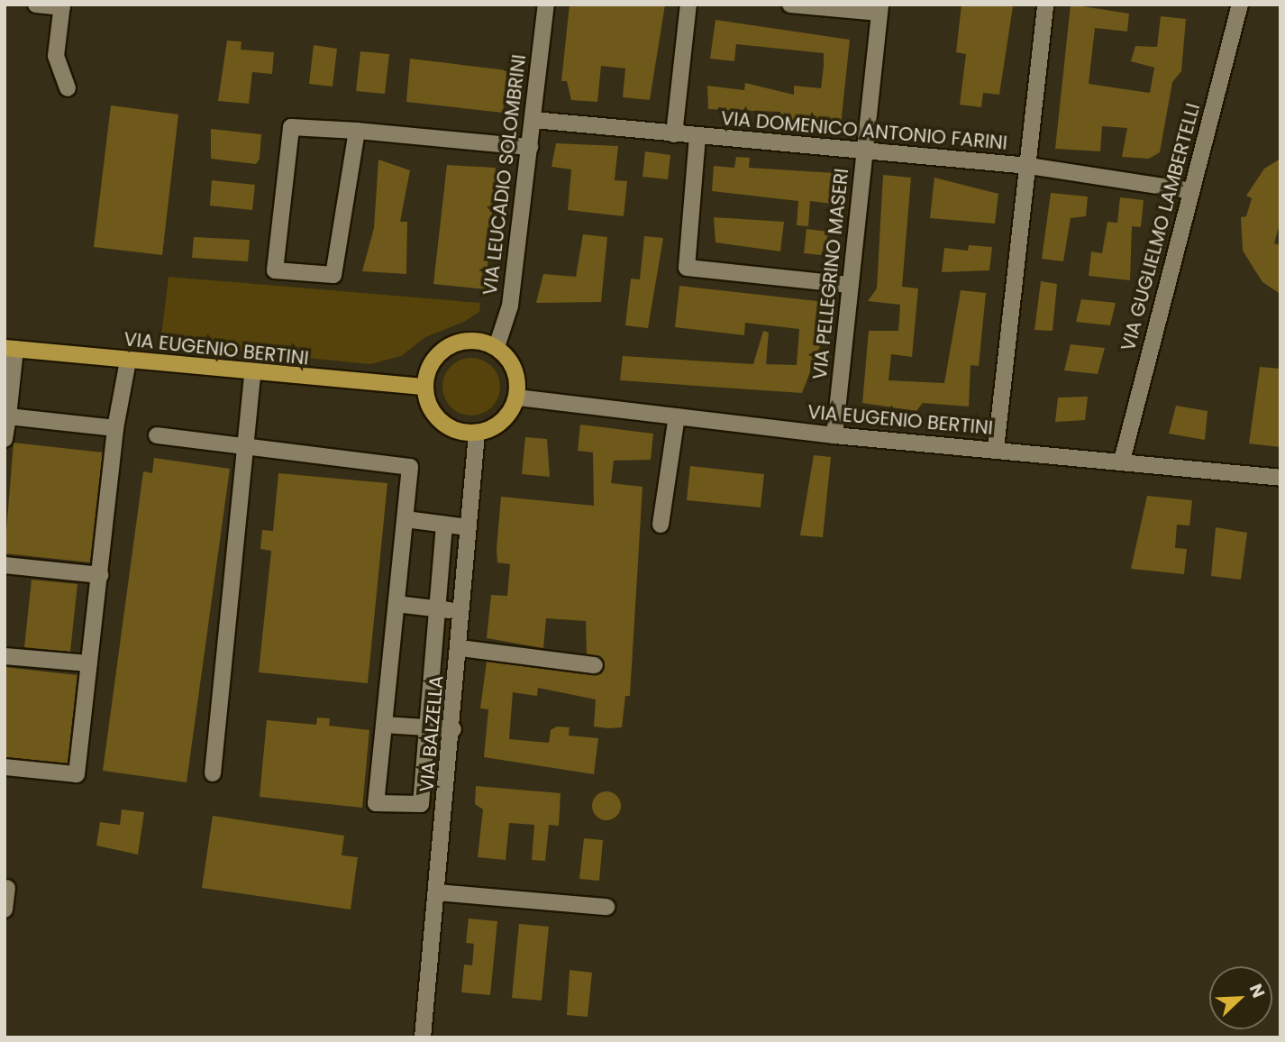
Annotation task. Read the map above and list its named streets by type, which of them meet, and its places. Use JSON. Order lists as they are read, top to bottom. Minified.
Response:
{"streets":{"main road":["VIA EUGENIO BERTINI"],"street":["VIA DOMENICO ANTONIO FARINI","VIA LEUCADIO SOLOMBRINI","VIA GUGLIELMO LAMBERTELLI","VIA PELLEGRINO MASERI","VIA BALZELLA"]},"crossings":[["VIA DOMENICO ANTONIO FARINI","VIA LEUCADIO SOLOMBRINI"],["VIA DOMENICO ANTONIO FARINI","VIA GUGLIELMO LAMBERTELLI"],["VIA DOMENICO ANTONIO FARINI","VIA PELLEGRINO MASERI"],["VIA LEUCADIO SOLOMBRINI","VIA EUGENIO BERTINI"],["VIA LEUCADIO SOLOMBRINI","VIA BALZELLA"],["VIA GUGLIELMO LAMBERTELLI","VIA EUGENIO BERTINI"],["VIA PELLEGRINO MASERI","VIA EUGENIO BERTINI"],["VIA EUGENIO BERTINI","VIA BALZELLA"]],"north":"top right"}
